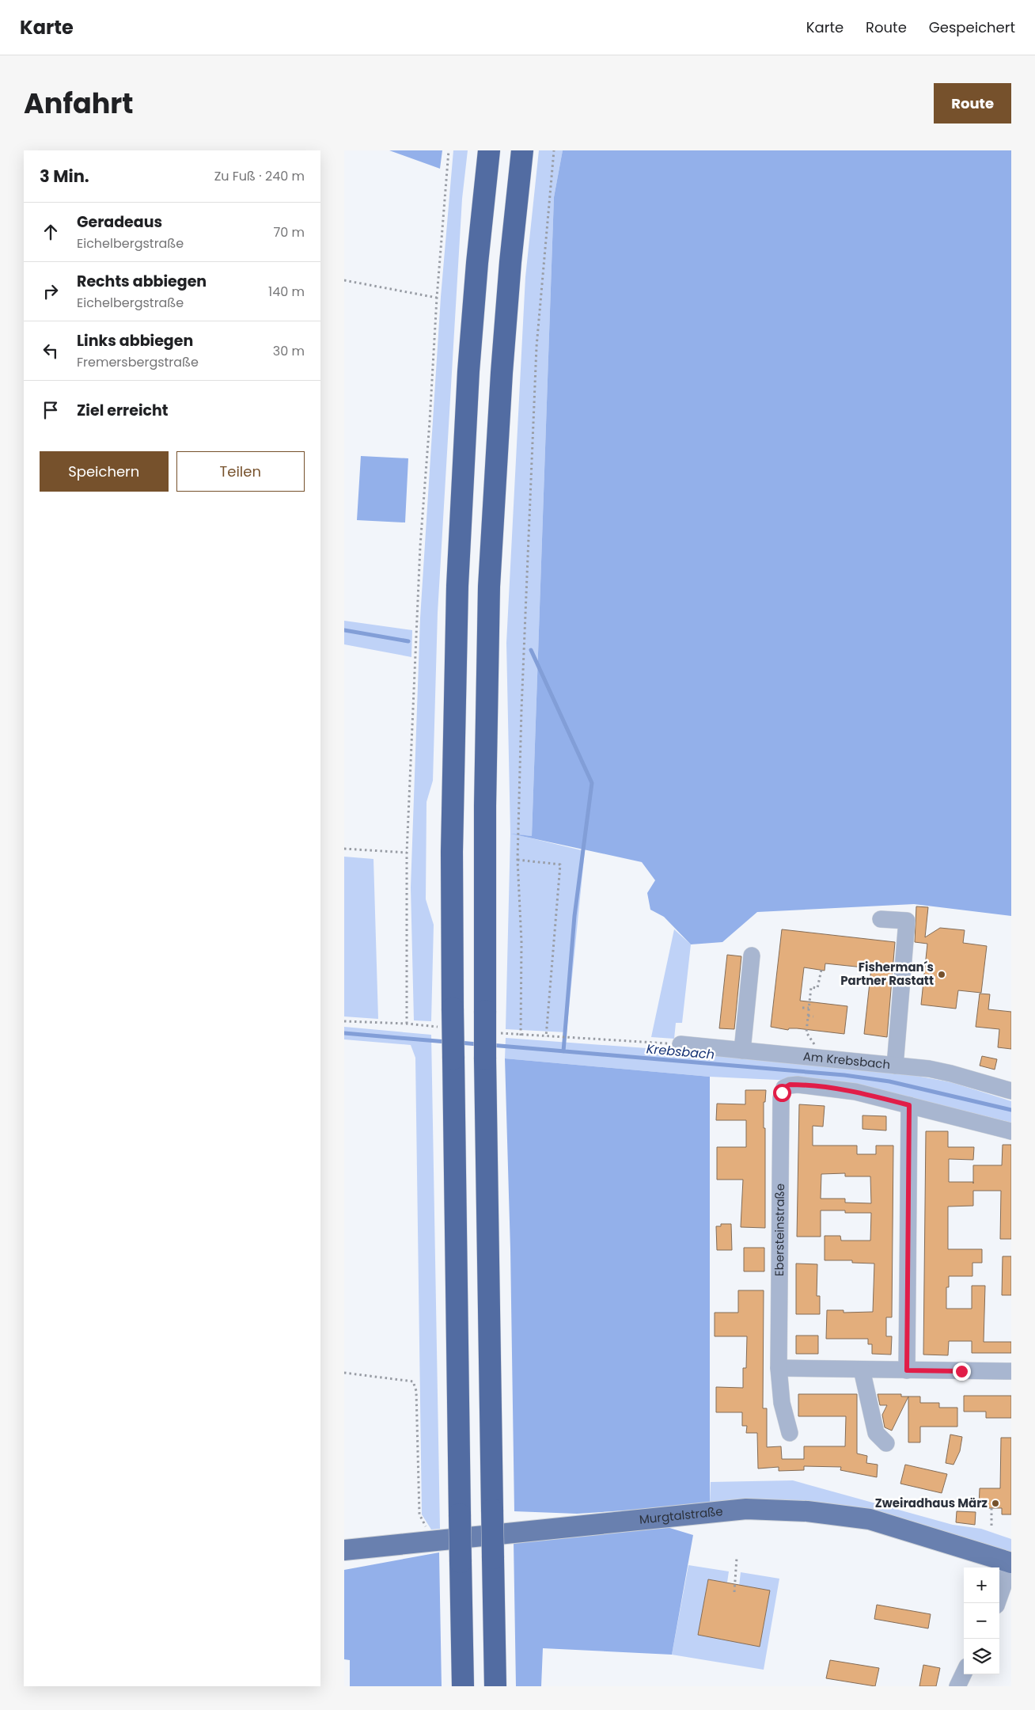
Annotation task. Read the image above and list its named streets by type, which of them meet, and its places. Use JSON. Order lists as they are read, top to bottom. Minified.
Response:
{"streets":{"main road":["Murgtalstraße"],"street":["Am Krebsbach","Ebersteinstraße"]},"water":["Krebsbach"],"places":["Fisherman´s Partner Rastatt","Zweiradhaus März"],"page":{"header":"Karte","nav":["Karte","Route","Gespeichert"],"title":"Anfahrt","buttons":["Route",["Speichern","Teilen"]],"heading":["3 Min.","Zu Fuß · 240 m"],"list":[["Geradeaus","Eichelbergstraße","70 m"],["Rechts abbiegen","Eichelbergstraße","140 m"],["Links abbiegen","Fremersbergstraße","30 m"],"Ziel erreicht"],"map_buttons":["+","−"]}}
